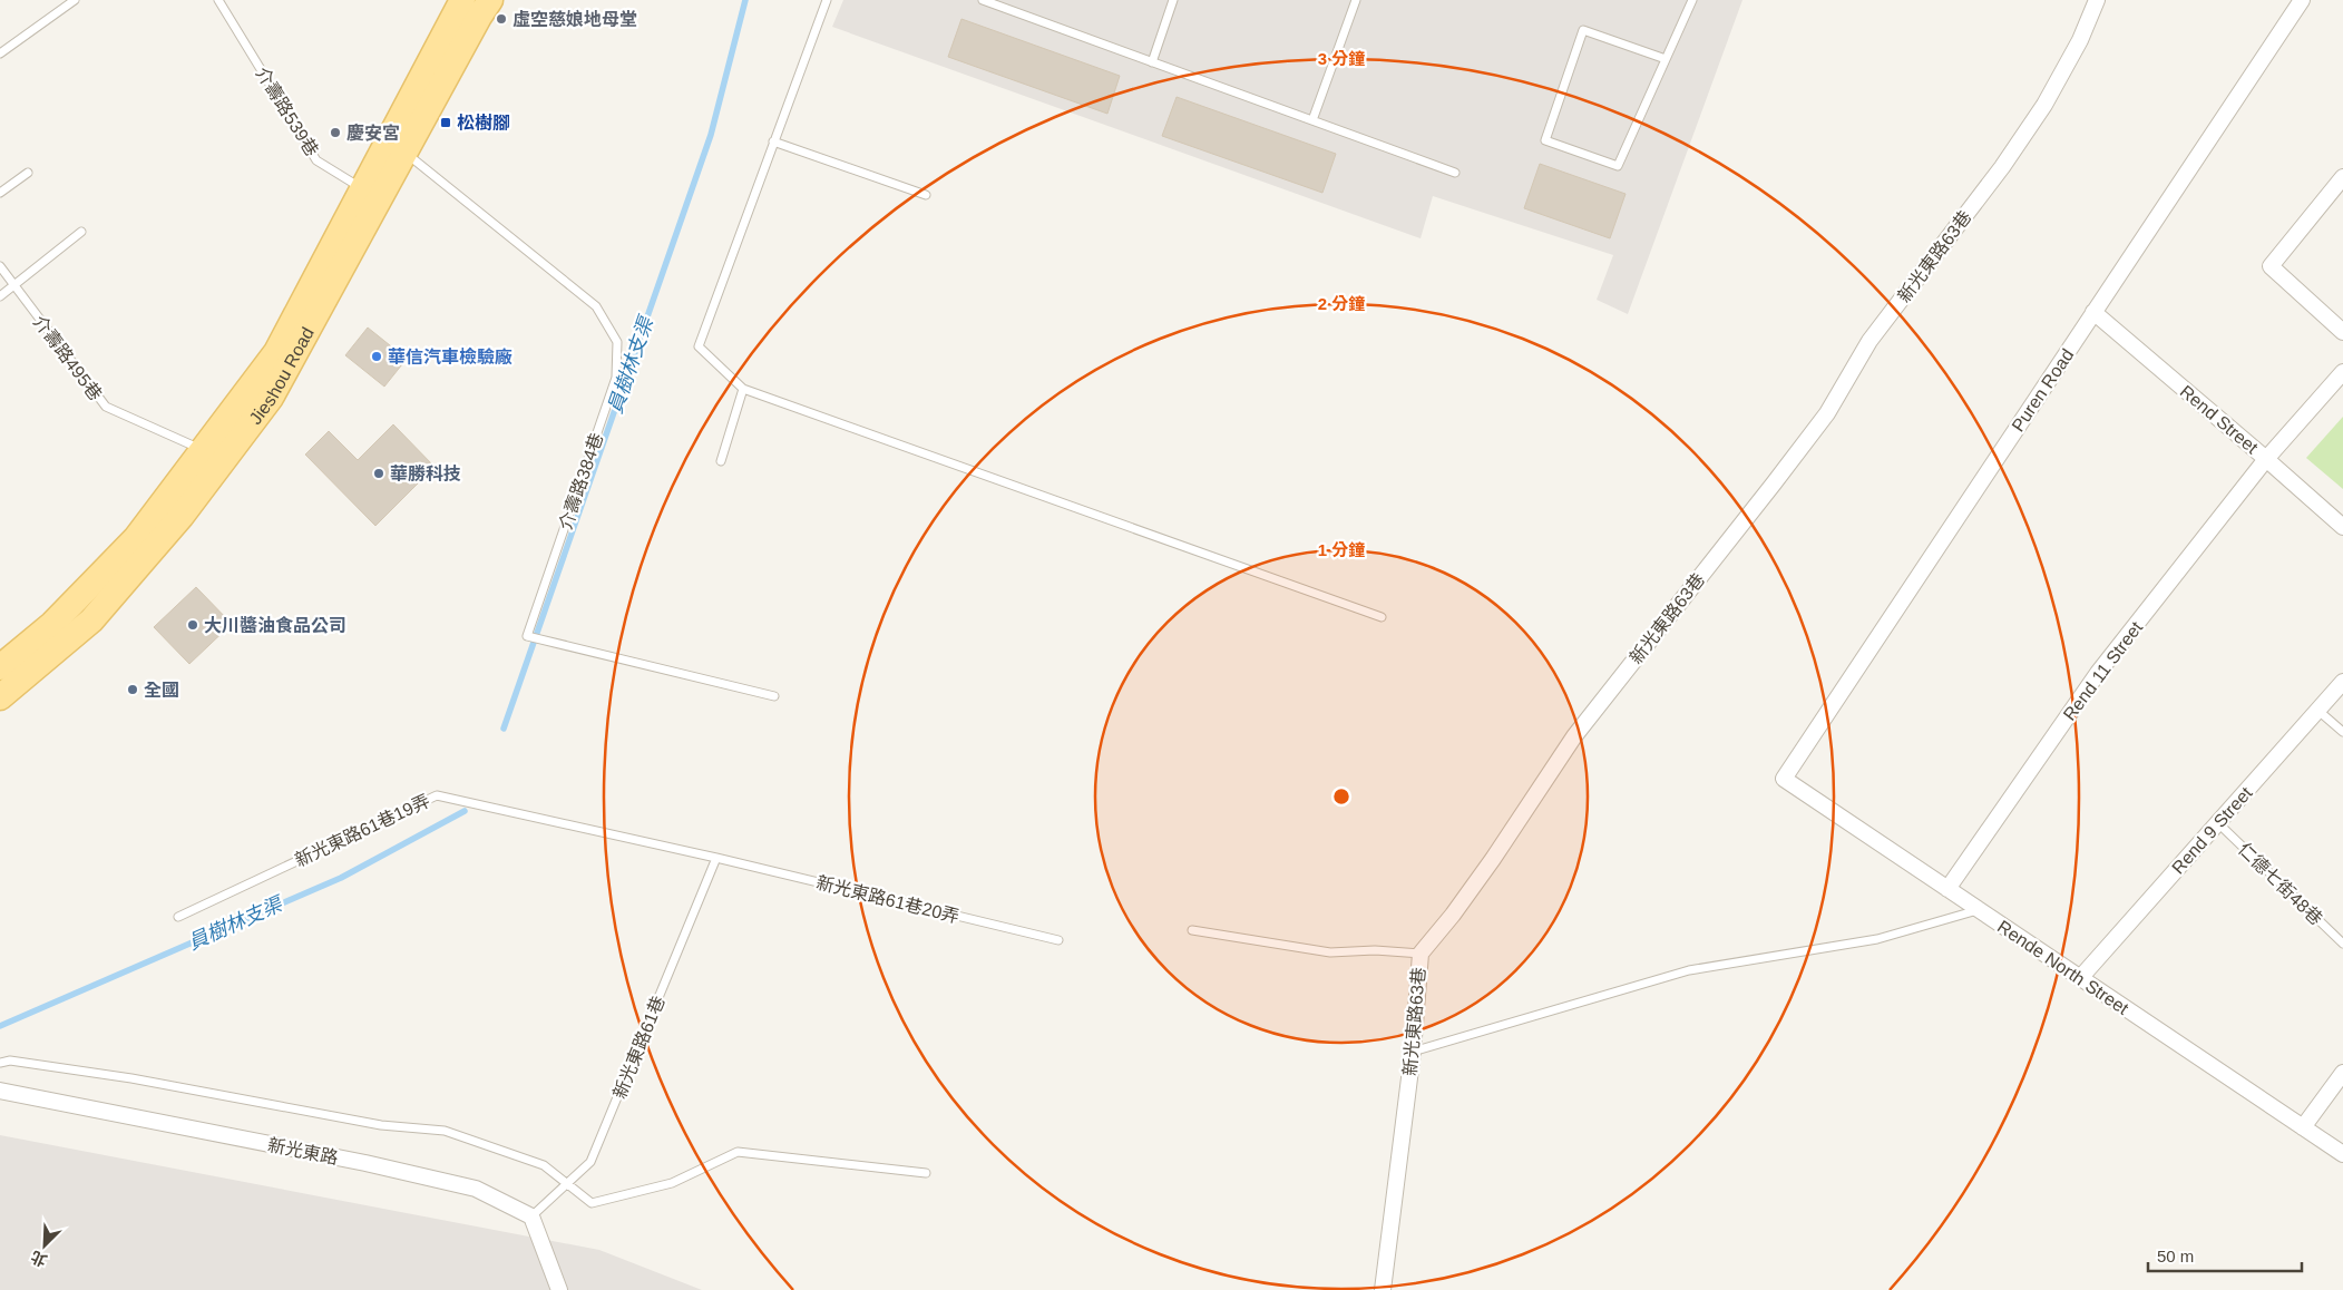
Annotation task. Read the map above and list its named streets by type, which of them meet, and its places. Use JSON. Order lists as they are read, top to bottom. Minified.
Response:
{"streets":{"main road":["Jieshou Road"],"street":["新光東路63巷","Puren Road","Rend Street","Rend 11 Street","Rend 9 Street","Rende North Street","新光東路"],"lane":["介壽路539巷","介壽路495巷","介壽路384巷","新光東路61巷19弄","仁德七街48巷","新光東路61巷20弄","新光東路61巷"]},"crossings":[["介壽路539巷","Jieshou Road"],["介壽路495巷","Jieshou Road"],["Jieshou Road","介壽路384巷"],["Puren Road","Rend Street"],["Puren Road","Rende North Street"],["Rend Street","Rend 11 Street"],["Rend 11 Street","Rende North Street"],["新光東路61巷19弄","新光東路61巷20弄"],["新光東路61巷19弄","新光東路61巷"],["Rend 9 Street","仁德七街48巷"],["Rend 9 Street","Rende North Street"],["新光東路61巷20弄","新光東路61巷"],["新光東路61巷","新光東路"]],"water":["員樹林支渠"],"places":{"other":["虛空慈娘地母堂","慶安宮","華信汽車檢驗廠","華勝科技","大川醬油食品公司","全國"],"transit":["松樹腳"]},"scale_bar":"50 m","north":"bottom left","rings":["3 分鐘","2 分鐘","1 分鐘"]}
